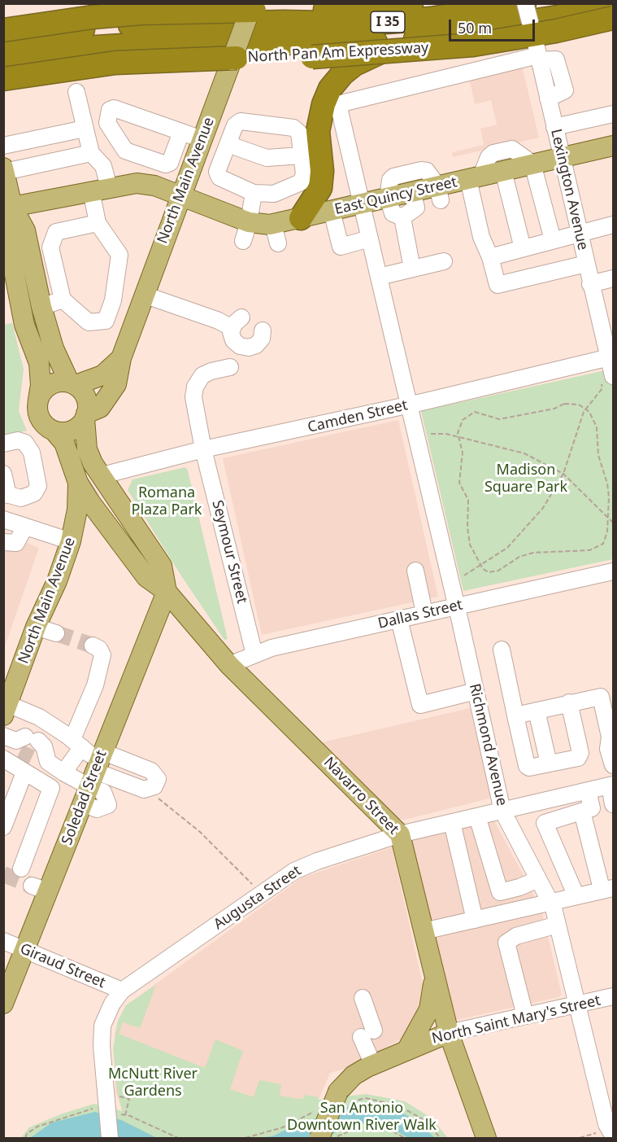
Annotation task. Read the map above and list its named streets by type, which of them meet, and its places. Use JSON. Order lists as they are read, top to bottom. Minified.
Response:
{"streets":{"highway":["I 35","North Pan Am Expressway"],"main road":["North Main Avenue","East Quincy Street","Navarro Street","Soledad Street","North Saint Mary's Street"],"street":["Lexington Avenue","Camden Street","Seymour Street","Dallas Street","Richmond Avenue","Augusta Street","Giraud Street"]},"crossings":[["I 35","North Pan Am Expressway"],["I 35","North Main Avenue"],["North Pan Am Expressway","North Main Avenue"],["North Pan Am Expressway","Lexington Avenue"],["North Main Avenue","East Quincy Street"],["North Main Avenue","Navarro Street"],["Lexington Avenue","East Quincy Street"],["Lexington Avenue","Camden Street"],["Lexington Avenue","Richmond Avenue"],["East Quincy Street","Richmond Avenue"],["Camden Street","Seymour Street"],["Camden Street","Richmond Avenue"],["Seymour Street","Dallas Street"],["Dallas Street","Richmond Avenue"],["Dallas Street","Navarro Street"],["Richmond Avenue","Augusta Street"],["Richmond Avenue","North Saint Mary's Street"],["Navarro Street","Soledad Street"],["Navarro Street","Augusta Street"],["Navarro Street","North Saint Mary's Street"],["Soledad Street","Giraud Street"],["Augusta Street","Giraud Street"]],"parks":["Madison Square Park","Romana Plaza Park","McNutt River Gardens","San Antonio Downtown River Walk"],"scale_bar":"50 m"}
